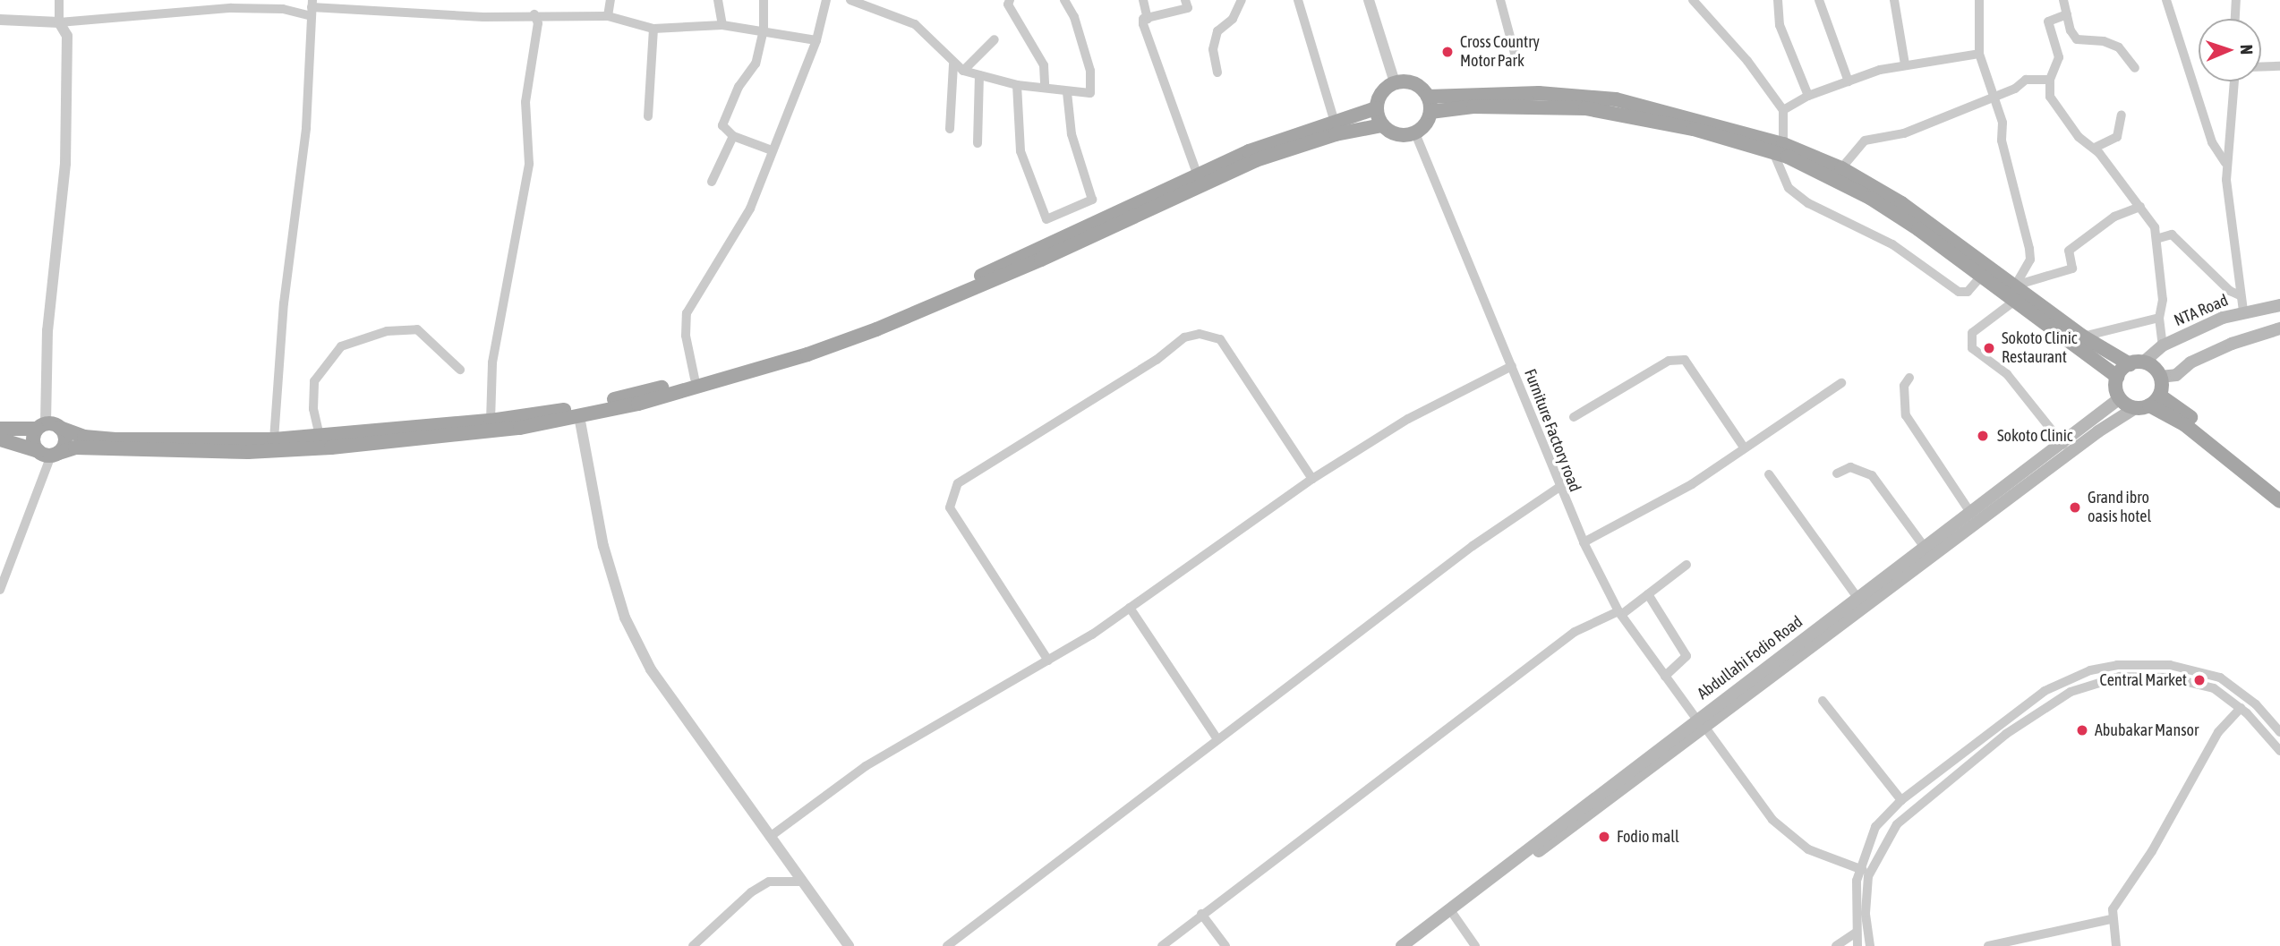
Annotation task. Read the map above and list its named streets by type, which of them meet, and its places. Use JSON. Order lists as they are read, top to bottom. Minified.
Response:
{"streets":{"main road":["NTA Road","Abdullahi Fodio Road"],"street":["Furniture Factory road"]},"crossings":[["Furniture Factory road","Abdullahi Fodio Road"]],"places":["Cross Country Motor Park","Sokoto Clinic Restaurant","Sokoto Clinic","Grand ibro oasis hotel","Central Market","Abubakar Mansor","Fodio mall"],"north":"right"}
